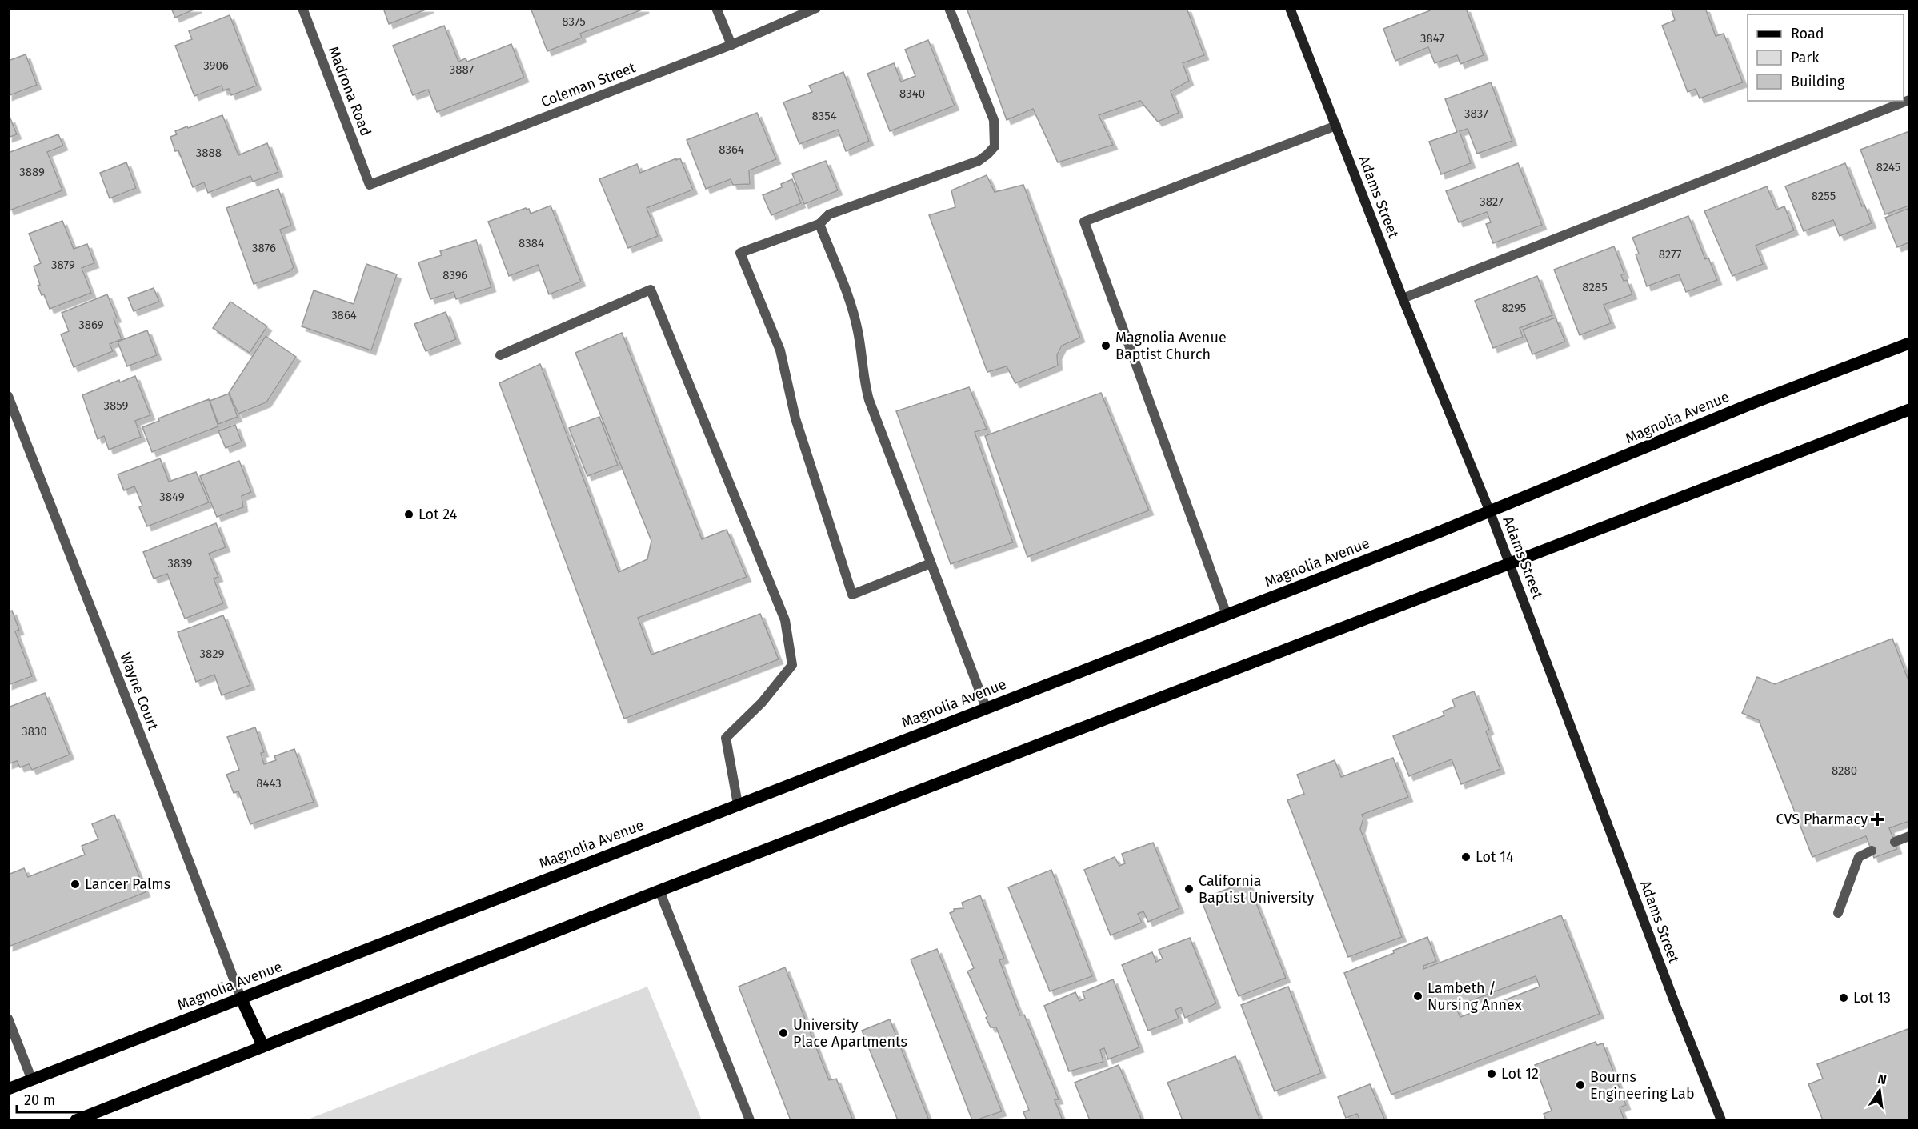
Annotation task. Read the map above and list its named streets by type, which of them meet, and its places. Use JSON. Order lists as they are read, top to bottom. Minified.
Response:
{"streets":{"main road":["Adams Street","Magnolia Avenue"],"street":["Coleman Street","Madrona Road","Wayne Court"]},"crossings":[["Coleman Street","Madrona Road"],["Adams Street","Magnolia Avenue"],["Magnolia Avenue","Wayne Court"]],"places":{"other":["Magnolia Avenue Baptist Church","Lot 24","Lot 14","Lancer Palms","California Baptist University","Lambeth / Nursing Annex","Lot 13","University Place Apartments","Lot 12","Bourns Engineering Lab"],"health":["CVS Pharmacy"]},"house_numbers":["8375","3847","3906","3887","8340","3837","8354","8364","3888","8245","3889","8255","3827","8384","3876","8277","3879","8396","8285","8295","3864","3869","3859","3849","3839","3829","3830","8280","8443"],"legend":["Road","Park","Building"],"scale_bar":"20 m","north":"top"}
